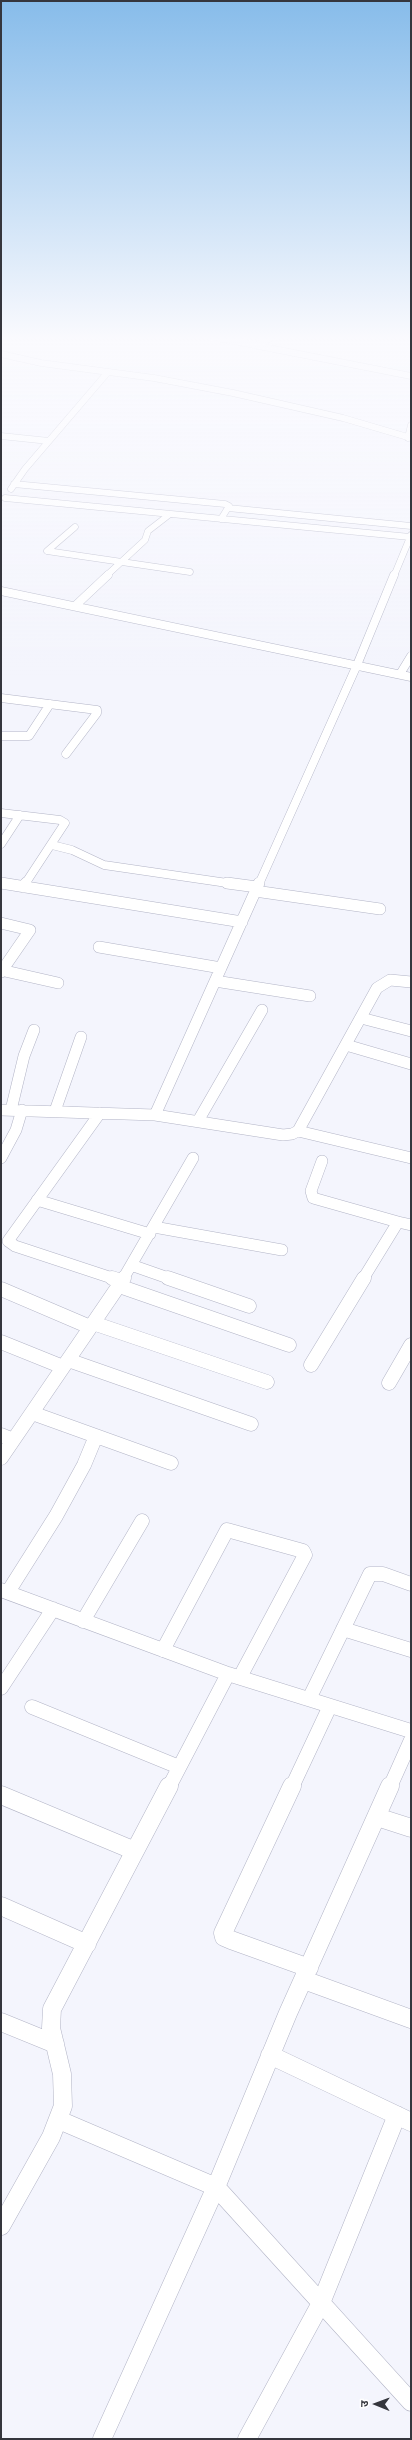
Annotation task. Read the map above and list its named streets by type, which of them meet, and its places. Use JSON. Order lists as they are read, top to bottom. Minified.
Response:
{"north":"left"}
